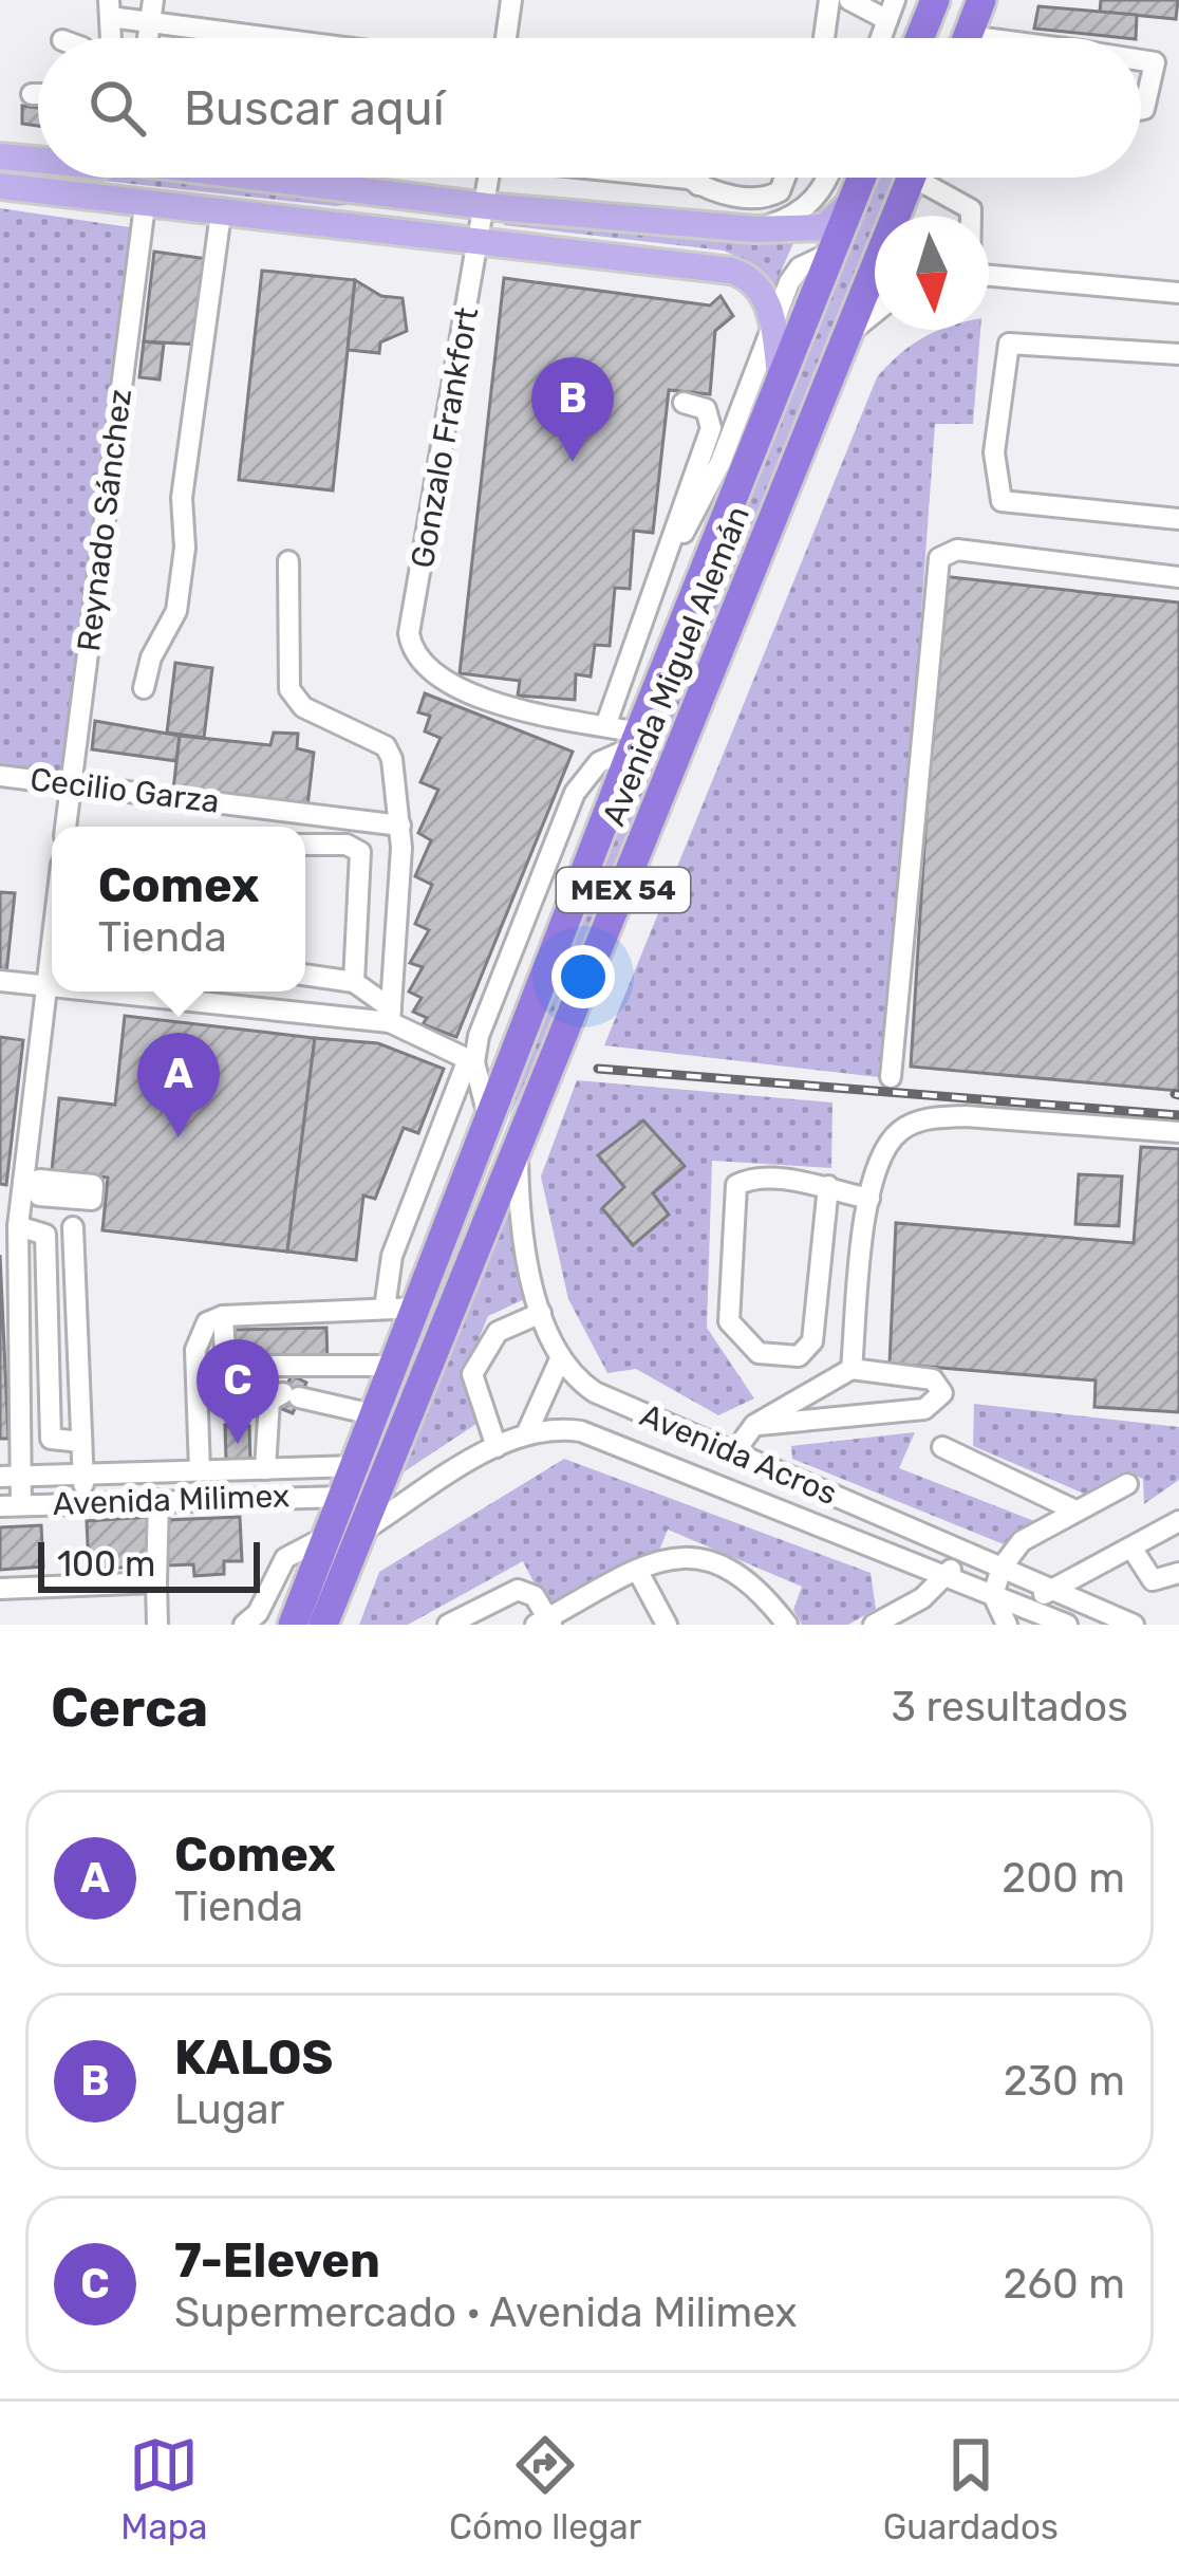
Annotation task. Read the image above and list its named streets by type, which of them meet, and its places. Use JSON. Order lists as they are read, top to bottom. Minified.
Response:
{"streets":{"highway":["Avenida Miguel Alemán","MEX 54"],"street":["Gonzalo Frankfort","Reynado Sánchez","Cecilio Garza","Avenida Acros","Avenida Milimex"]},"crossings":[["Reynado Sánchez","Cecilio Garza"],["Avenida Miguel Alemán","Avenida Acros"],["Avenida Miguel Alemán","Avenida Milimex"]],"scale_bar":"100 m","north":"bottom","page":{"search":"Buscar aquí","pins":["B","A","C"],"popup":["Comex","Tienda"],"scale":"100 m","heading":["Cerca","3 resultados"],"list":[{"mark":"A","name":"Comex","note":"Tienda","value":"200 m"},{"mark":"B","name":"KALOS","note":"Lugar","value":"230 m"},{"mark":"C","name":"7-Eleven","note":"Supermercado · Avenida Milimex","value":"260 m"}],"nav":["Mapa","Cómo llegar","Guardados"]}}
